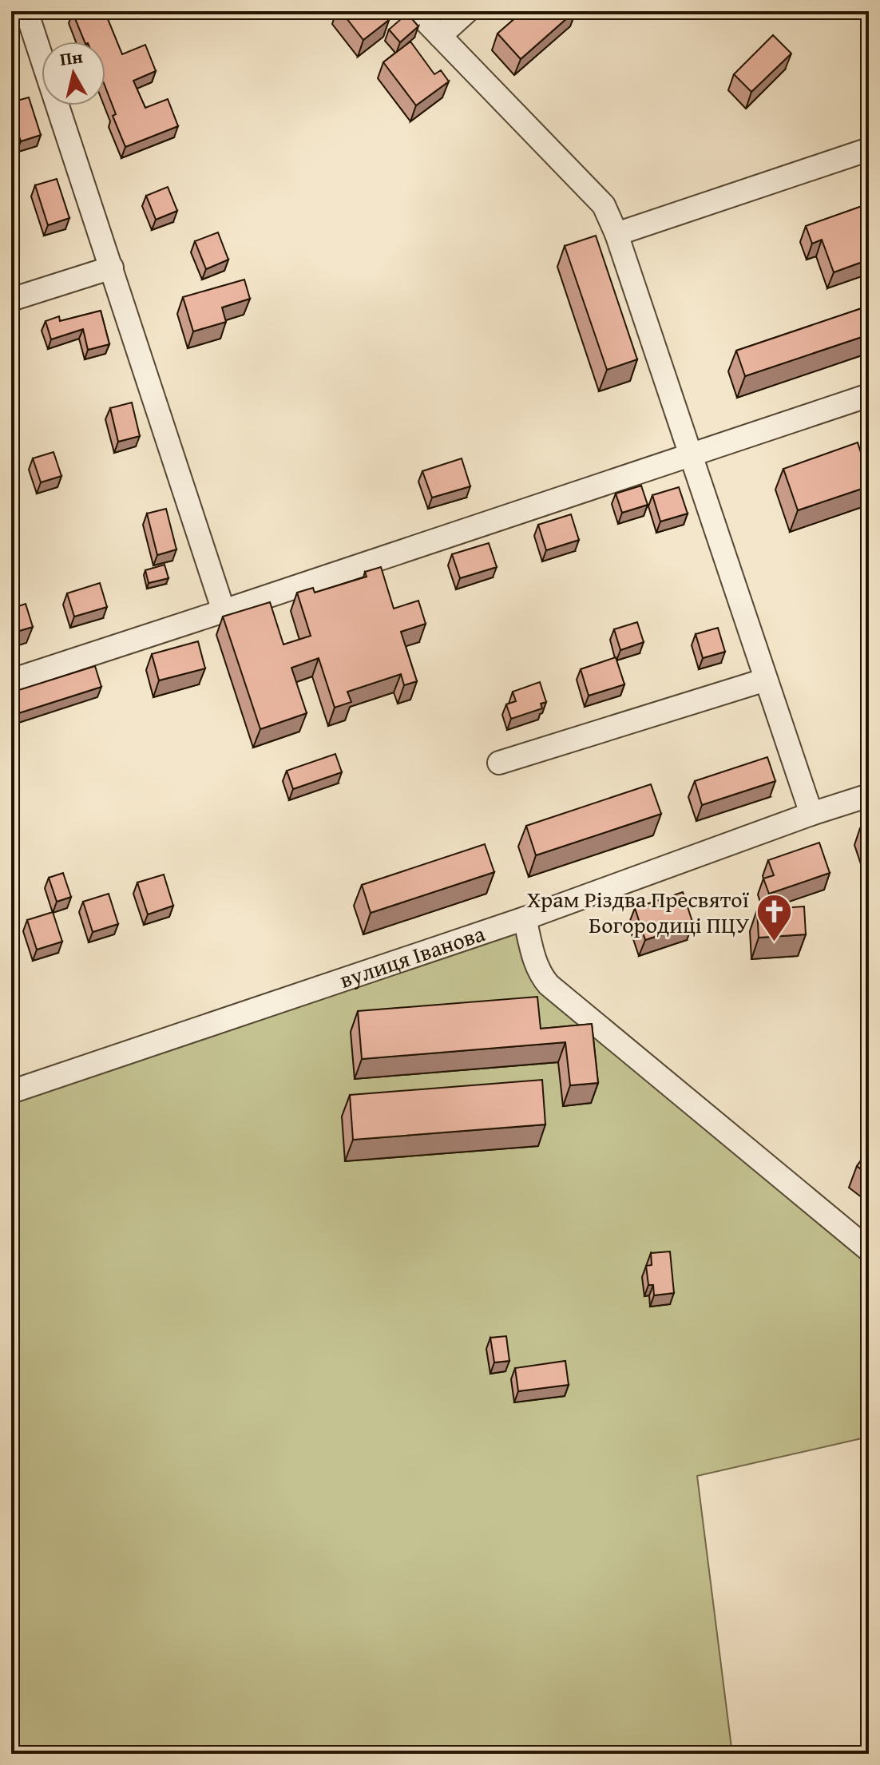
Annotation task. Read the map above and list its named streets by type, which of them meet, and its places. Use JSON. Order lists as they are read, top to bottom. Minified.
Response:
{"streets":{"street":["вулиця Іванова"]},"places":{"church":["Храм Різдва Пресвятої Богородиці ПЦУ"]},"north":"top"}
